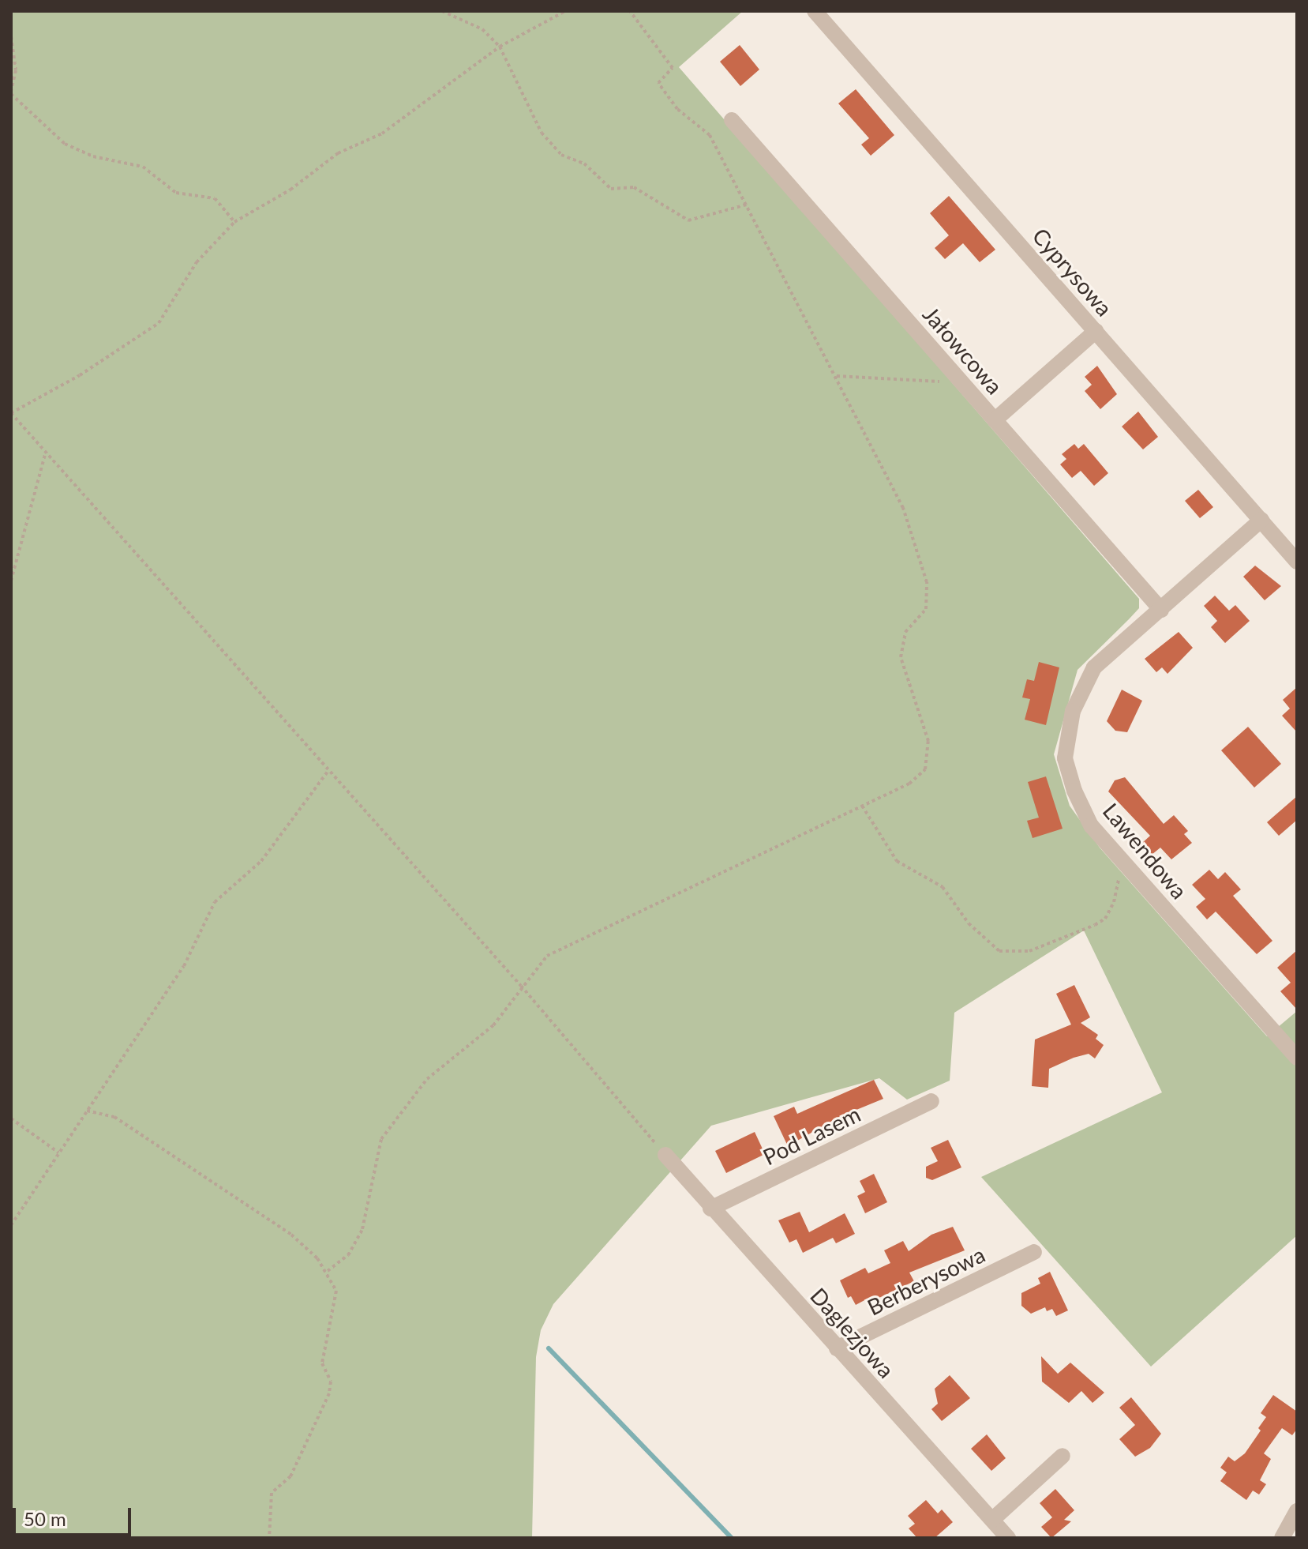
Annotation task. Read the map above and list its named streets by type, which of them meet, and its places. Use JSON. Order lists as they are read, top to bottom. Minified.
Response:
{"streets":{"street":["Cyprysowa","Jałowcowa","Lawendowa","Pod Lasem","Berberysowa","Daglezjowa"]},"crossings":[["Cyprysowa","Lawendowa"],["Jałowcowa","Lawendowa"],["Pod Lasem","Daglezjowa"],["Berberysowa","Daglezjowa"]],"scale_bar":"50 m"}
